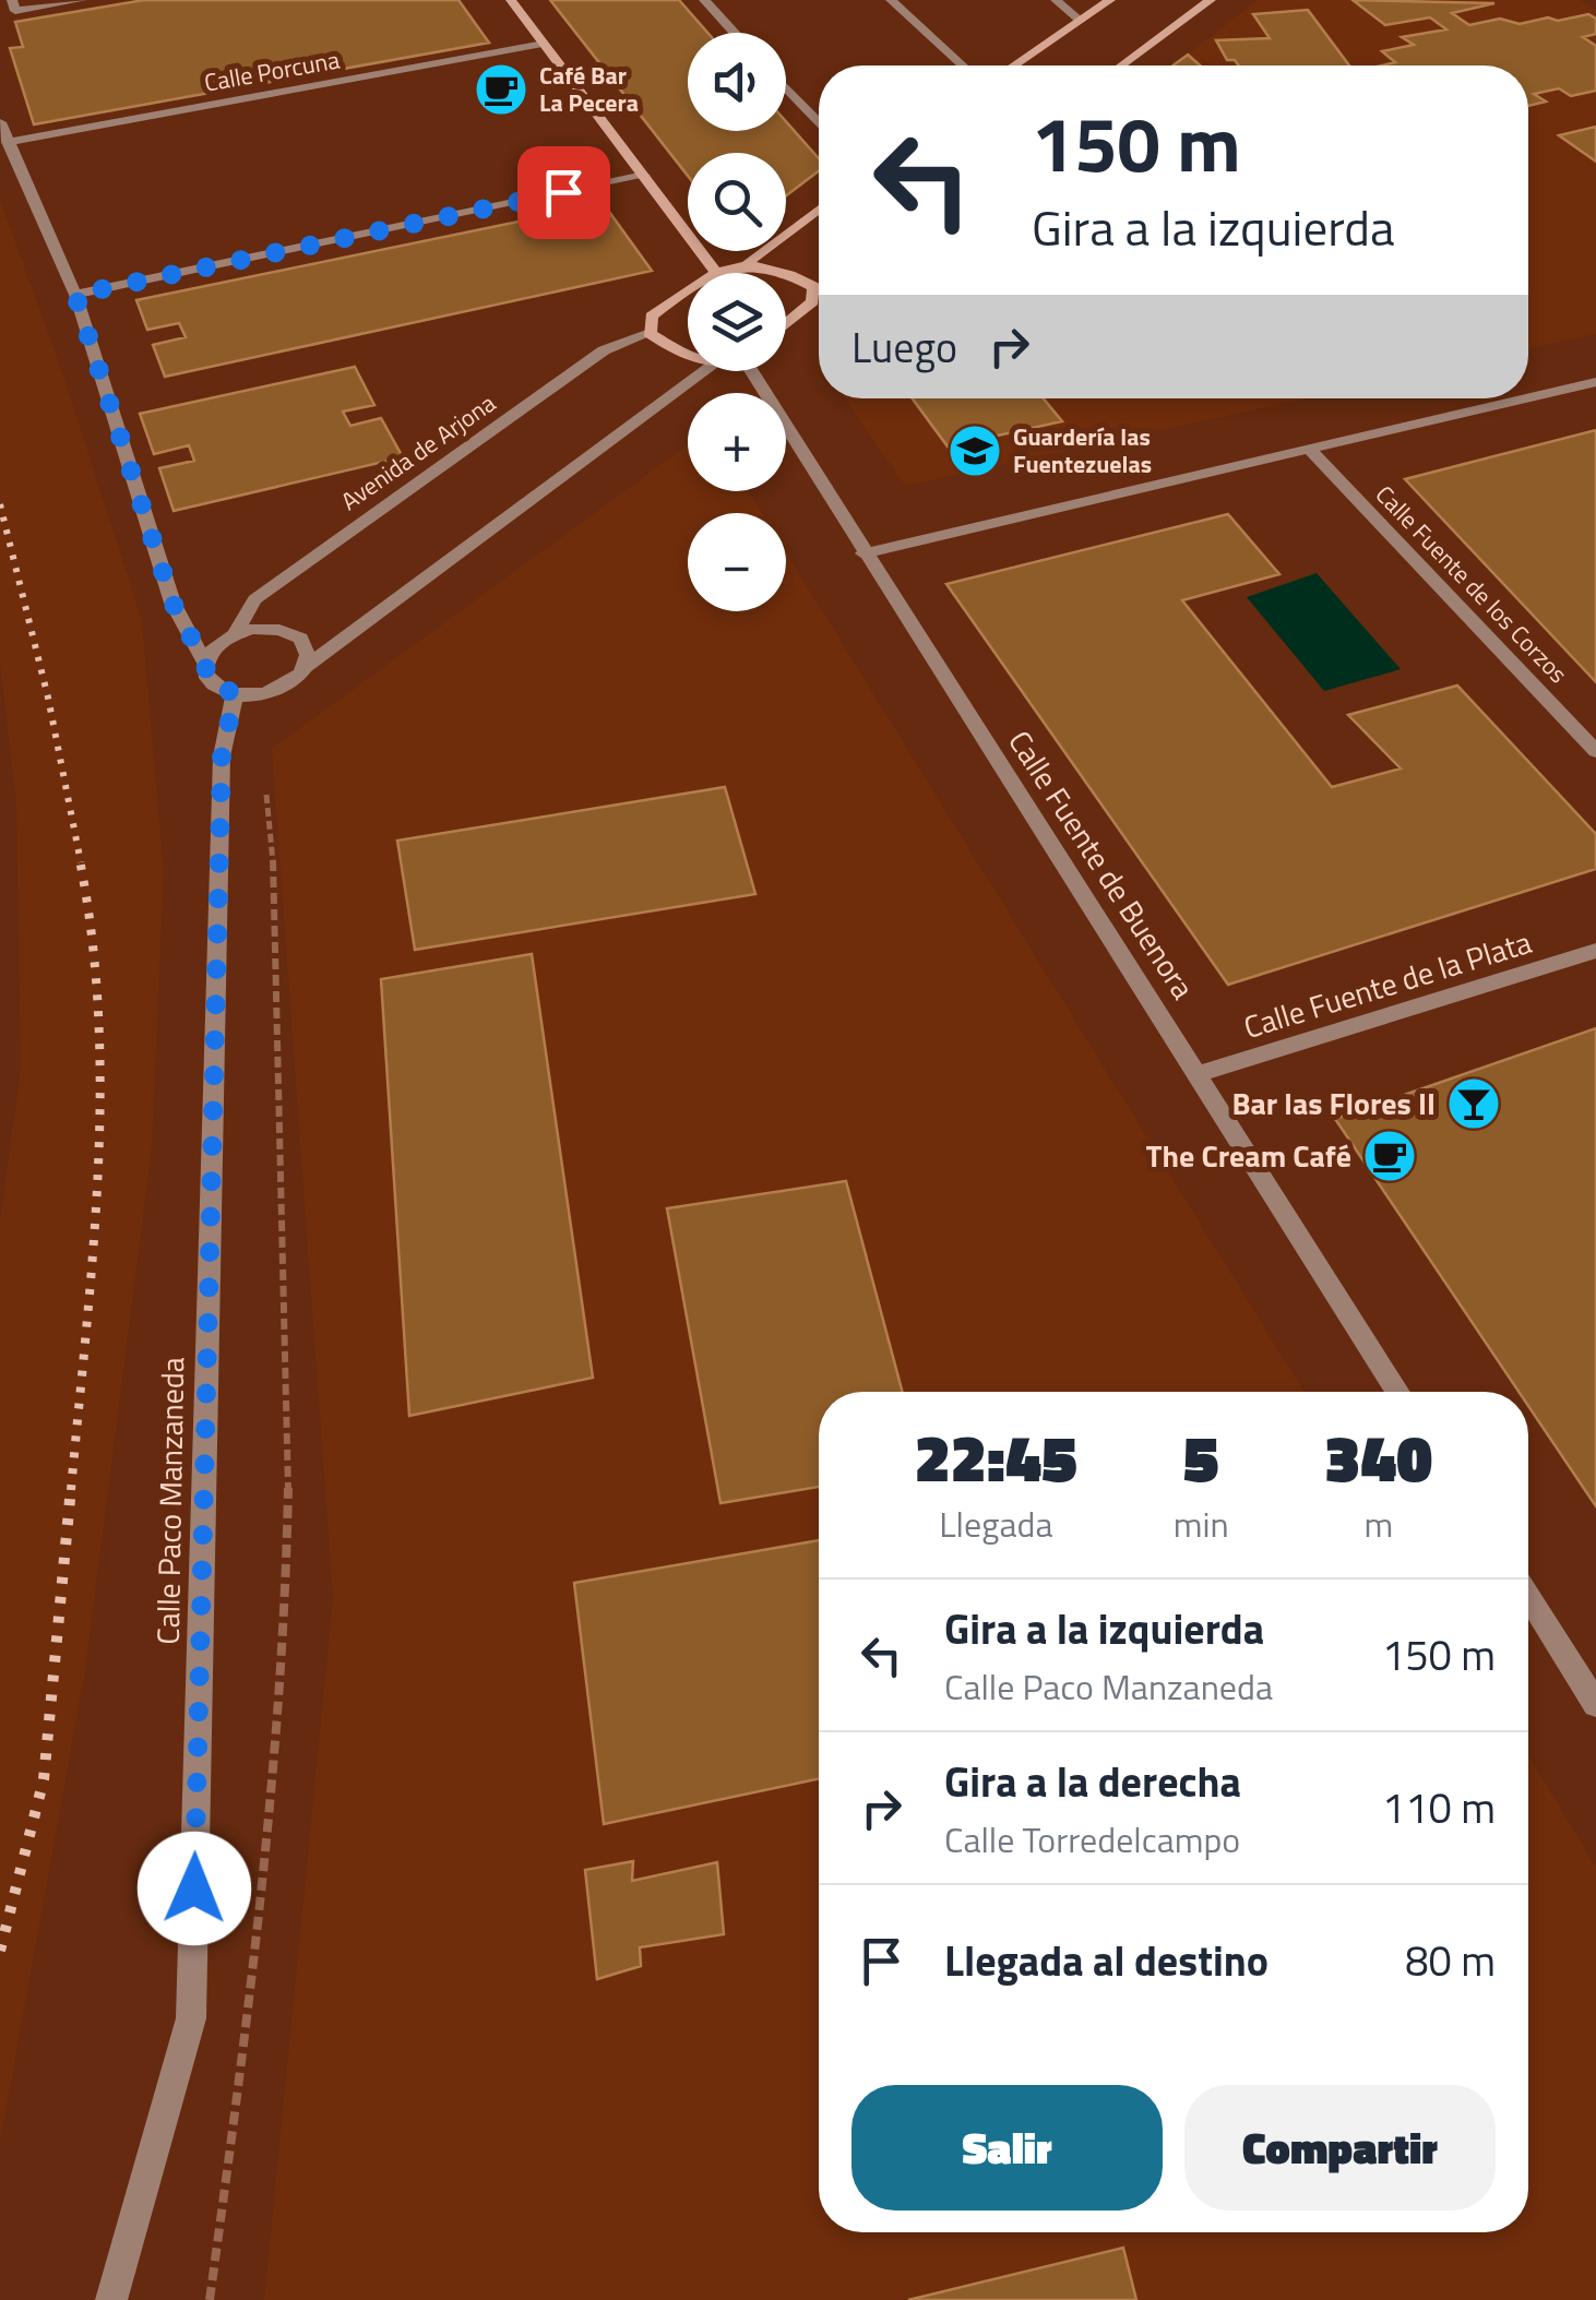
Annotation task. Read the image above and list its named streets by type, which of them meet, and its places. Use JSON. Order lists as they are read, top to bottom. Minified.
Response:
{"streets":{"street":["Calle Porcuna","Avenida de Arjona","Calle Fuente de los Corzos","Calle Fuente de Buenora","Calle Fuente de la Plata","Calle Paco Manzaneda"]},"crossings":[["Avenida de Arjona","Calle Paco Manzaneda"],["Calle Fuente de Buenora","Calle Fuente de la Plata"]],"places":{"cafe":["Café Bar La Pecera","The Cream Café"],"school or university":["Guardería las Fuentezuelas"],"bar":["Bar las Flores II"]},"page":{"map_buttons":["+","−"],"turn":["150 m","Gira a la izquierda"],"then":"Luego","eta":["22:45","Llegada","5","min","340","m"],"list":[{"name":"Gira a la izquierda","note":"Calle Paco Manzaneda","value":"150 m"},{"name":"Gira a la derecha","note":"Calle Torredelcampo","value":"110 m"},{"name":"Llegada al destino","value":"80 m"}],"buttons":["Salir","Compartir"]}}
